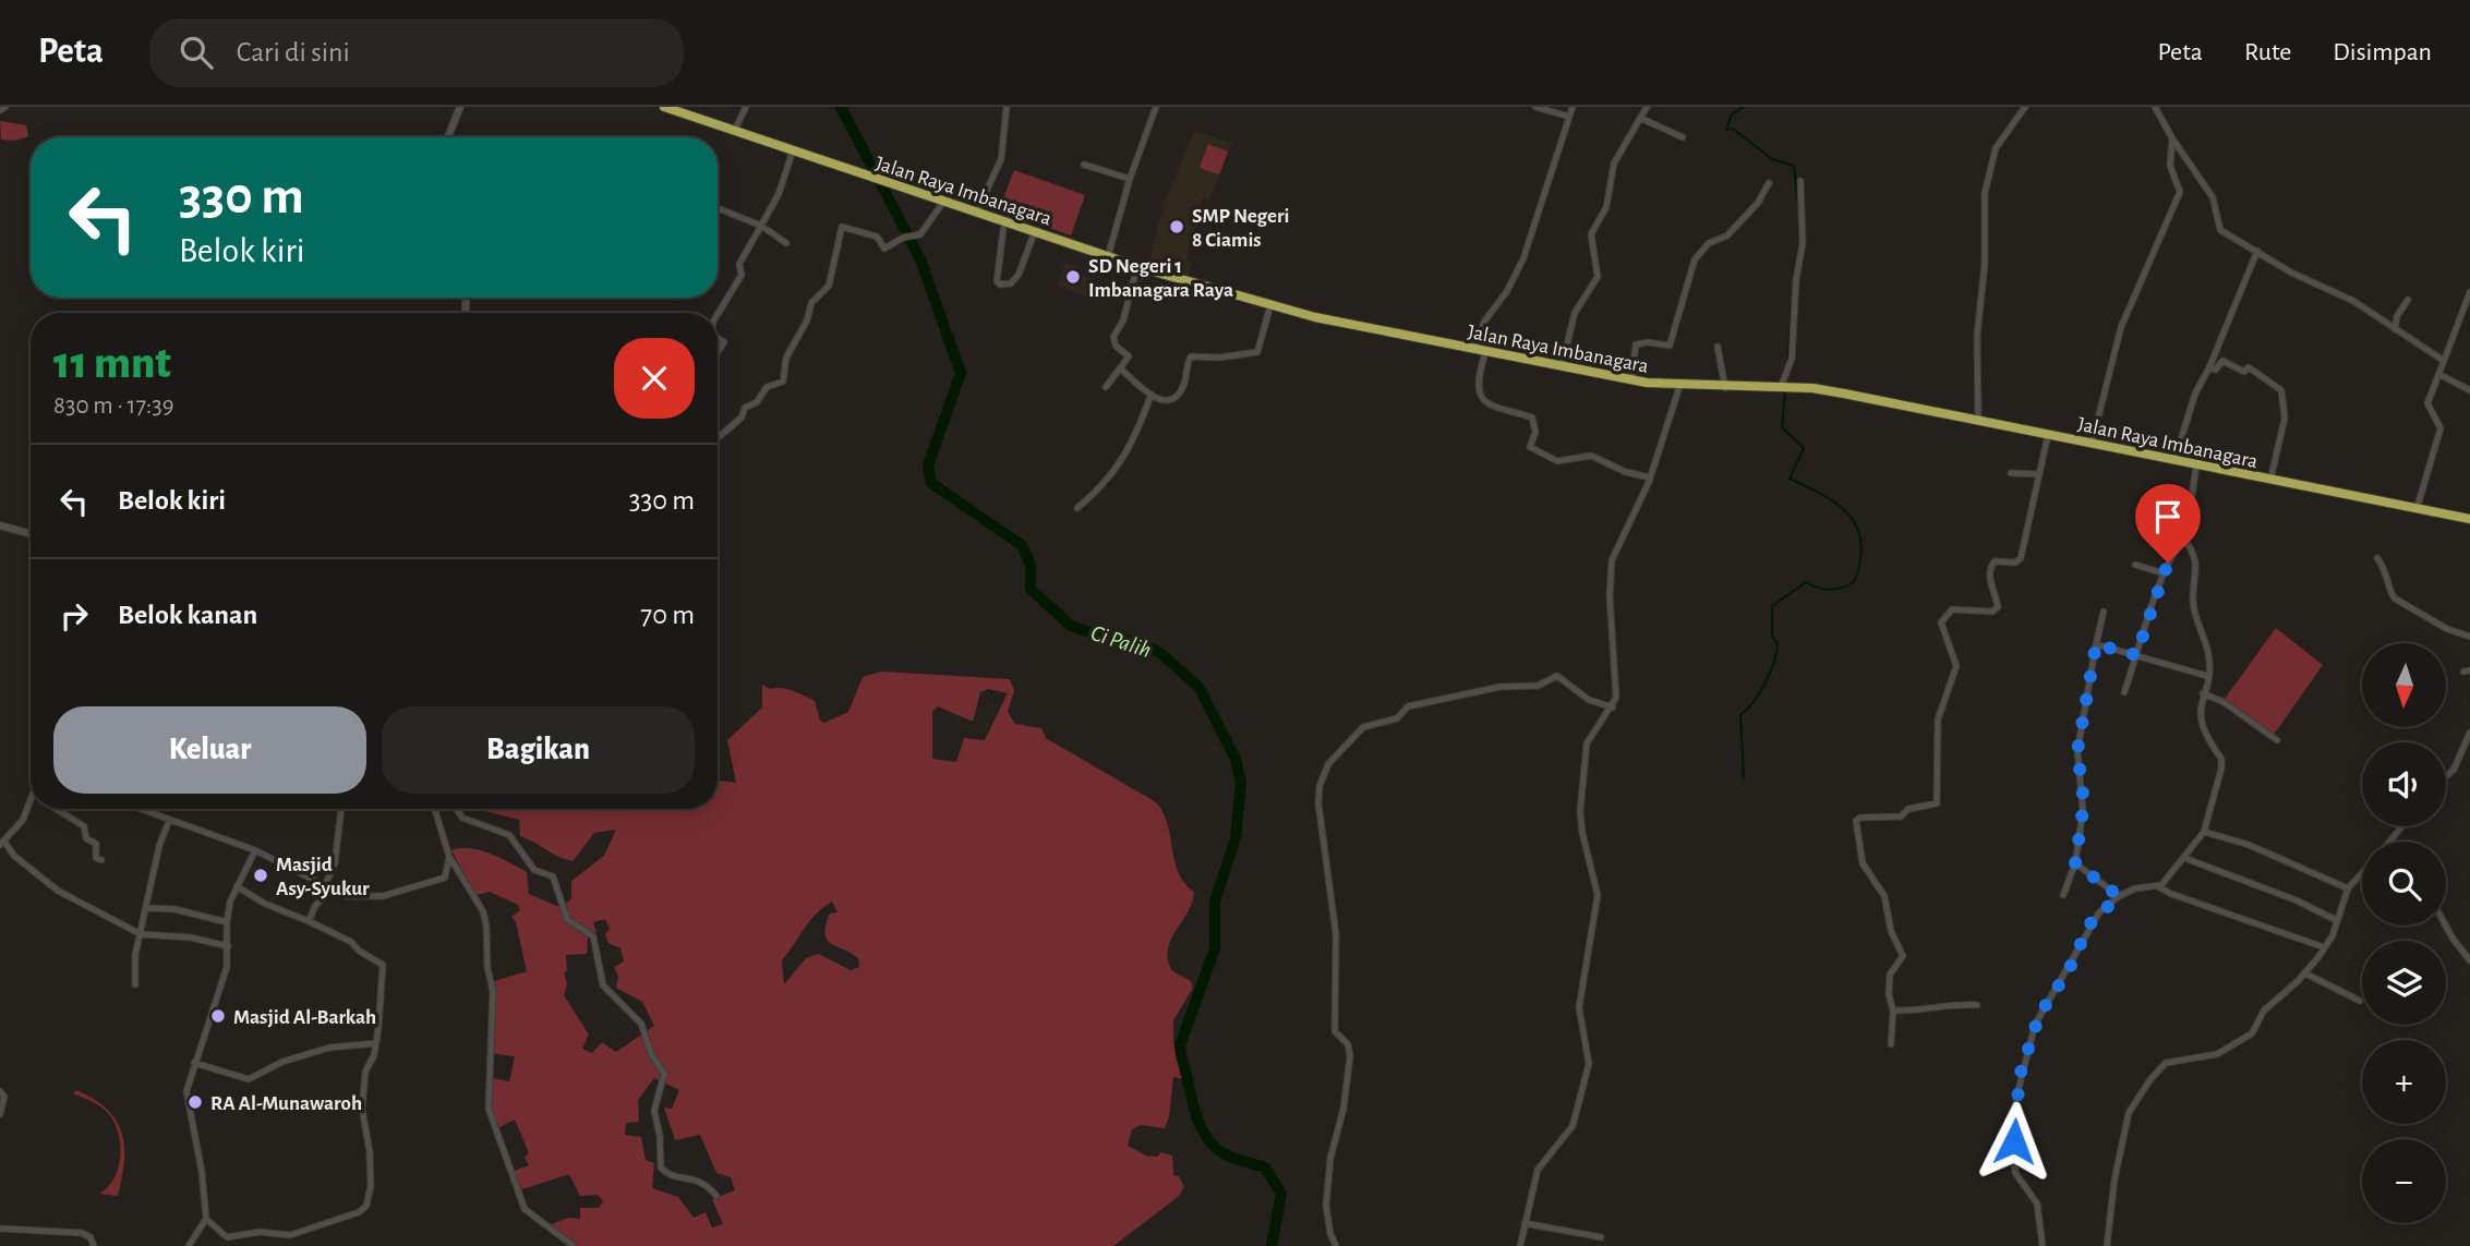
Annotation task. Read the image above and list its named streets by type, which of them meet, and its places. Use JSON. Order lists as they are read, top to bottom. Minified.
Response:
{"streets":{"highway":["Jalan Raya Imbanagara"]},"water":["Ci Palih"],"places":["SMP Negeri 8 Ciamis","SD Negeri 1 Imbanagara Raya","Masjid Asy-Syukur","Masjid Al-Barkah","RA Al-Munawaroh"],"north":"bottom","page":{"header":"Peta","search":"Cari di sini","nav":["Peta","Rute","Disimpan"],"turn":["330 m","Belok kiri"],"heading":["11 mnt","830 m · 17:39"],"list":[{"name":"Belok kiri","value":"330 m"},{"name":"Belok kanan","value":"70 m"}],"map_buttons":["+","−"],"buttons":["Keluar","Bagikan"]}}
